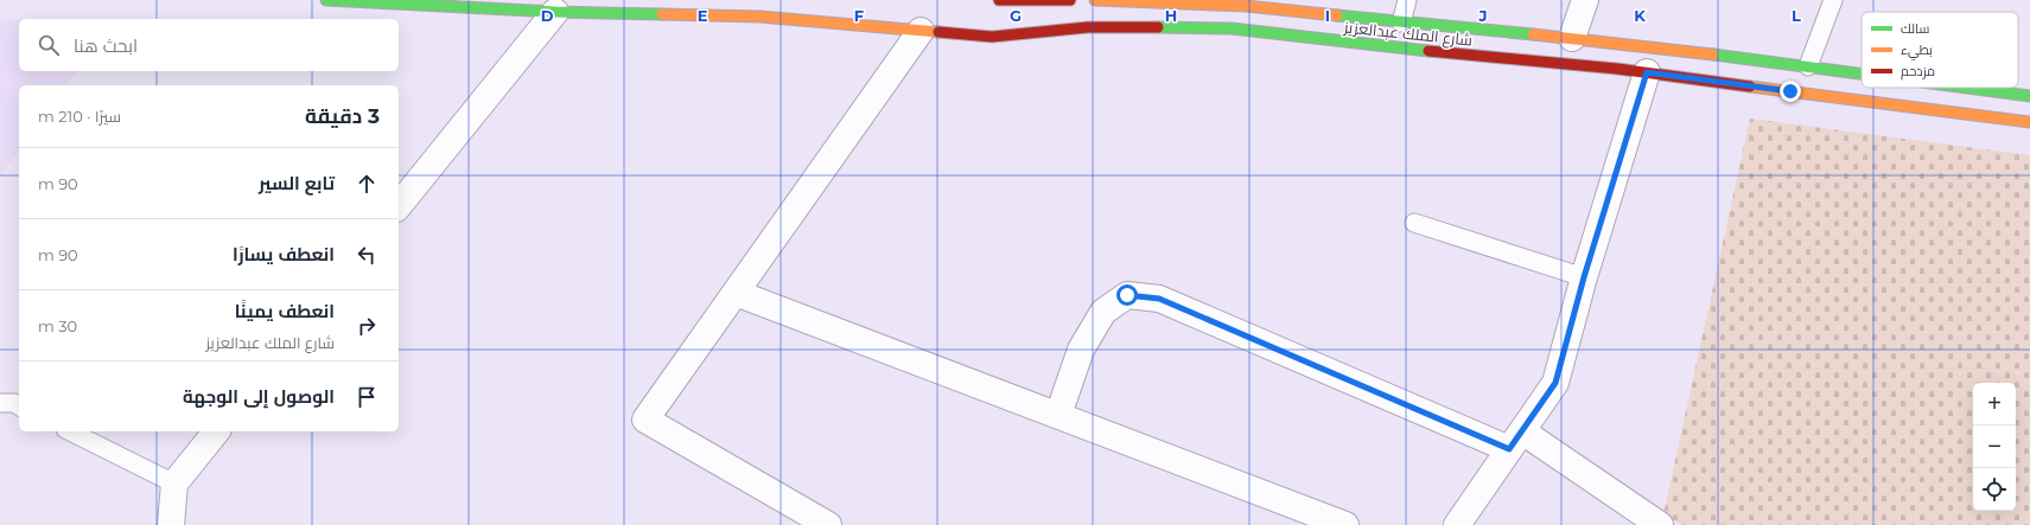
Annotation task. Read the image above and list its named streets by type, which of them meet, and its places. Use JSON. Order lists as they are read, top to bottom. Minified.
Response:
{"streets":{"street":["شارع الملك عبدالعزيز"]},"legend":["سالك","بطيء","مزدحم"],"page":{"search":"ابحث هنا","heading":["3 دقيقة","سيرًا · 210 m"],"list":[["تابع السير","90 m"],["انعطف يسارًا","90 m"],["انعطف يمينًا","شارع الملك عبدالعزيز","30 m"],"الوصول إلى الوجهة"],"map_buttons":["+","−"]},"grid":{"columns":["D","E","F","G","H","I","J","K","L"]}}
